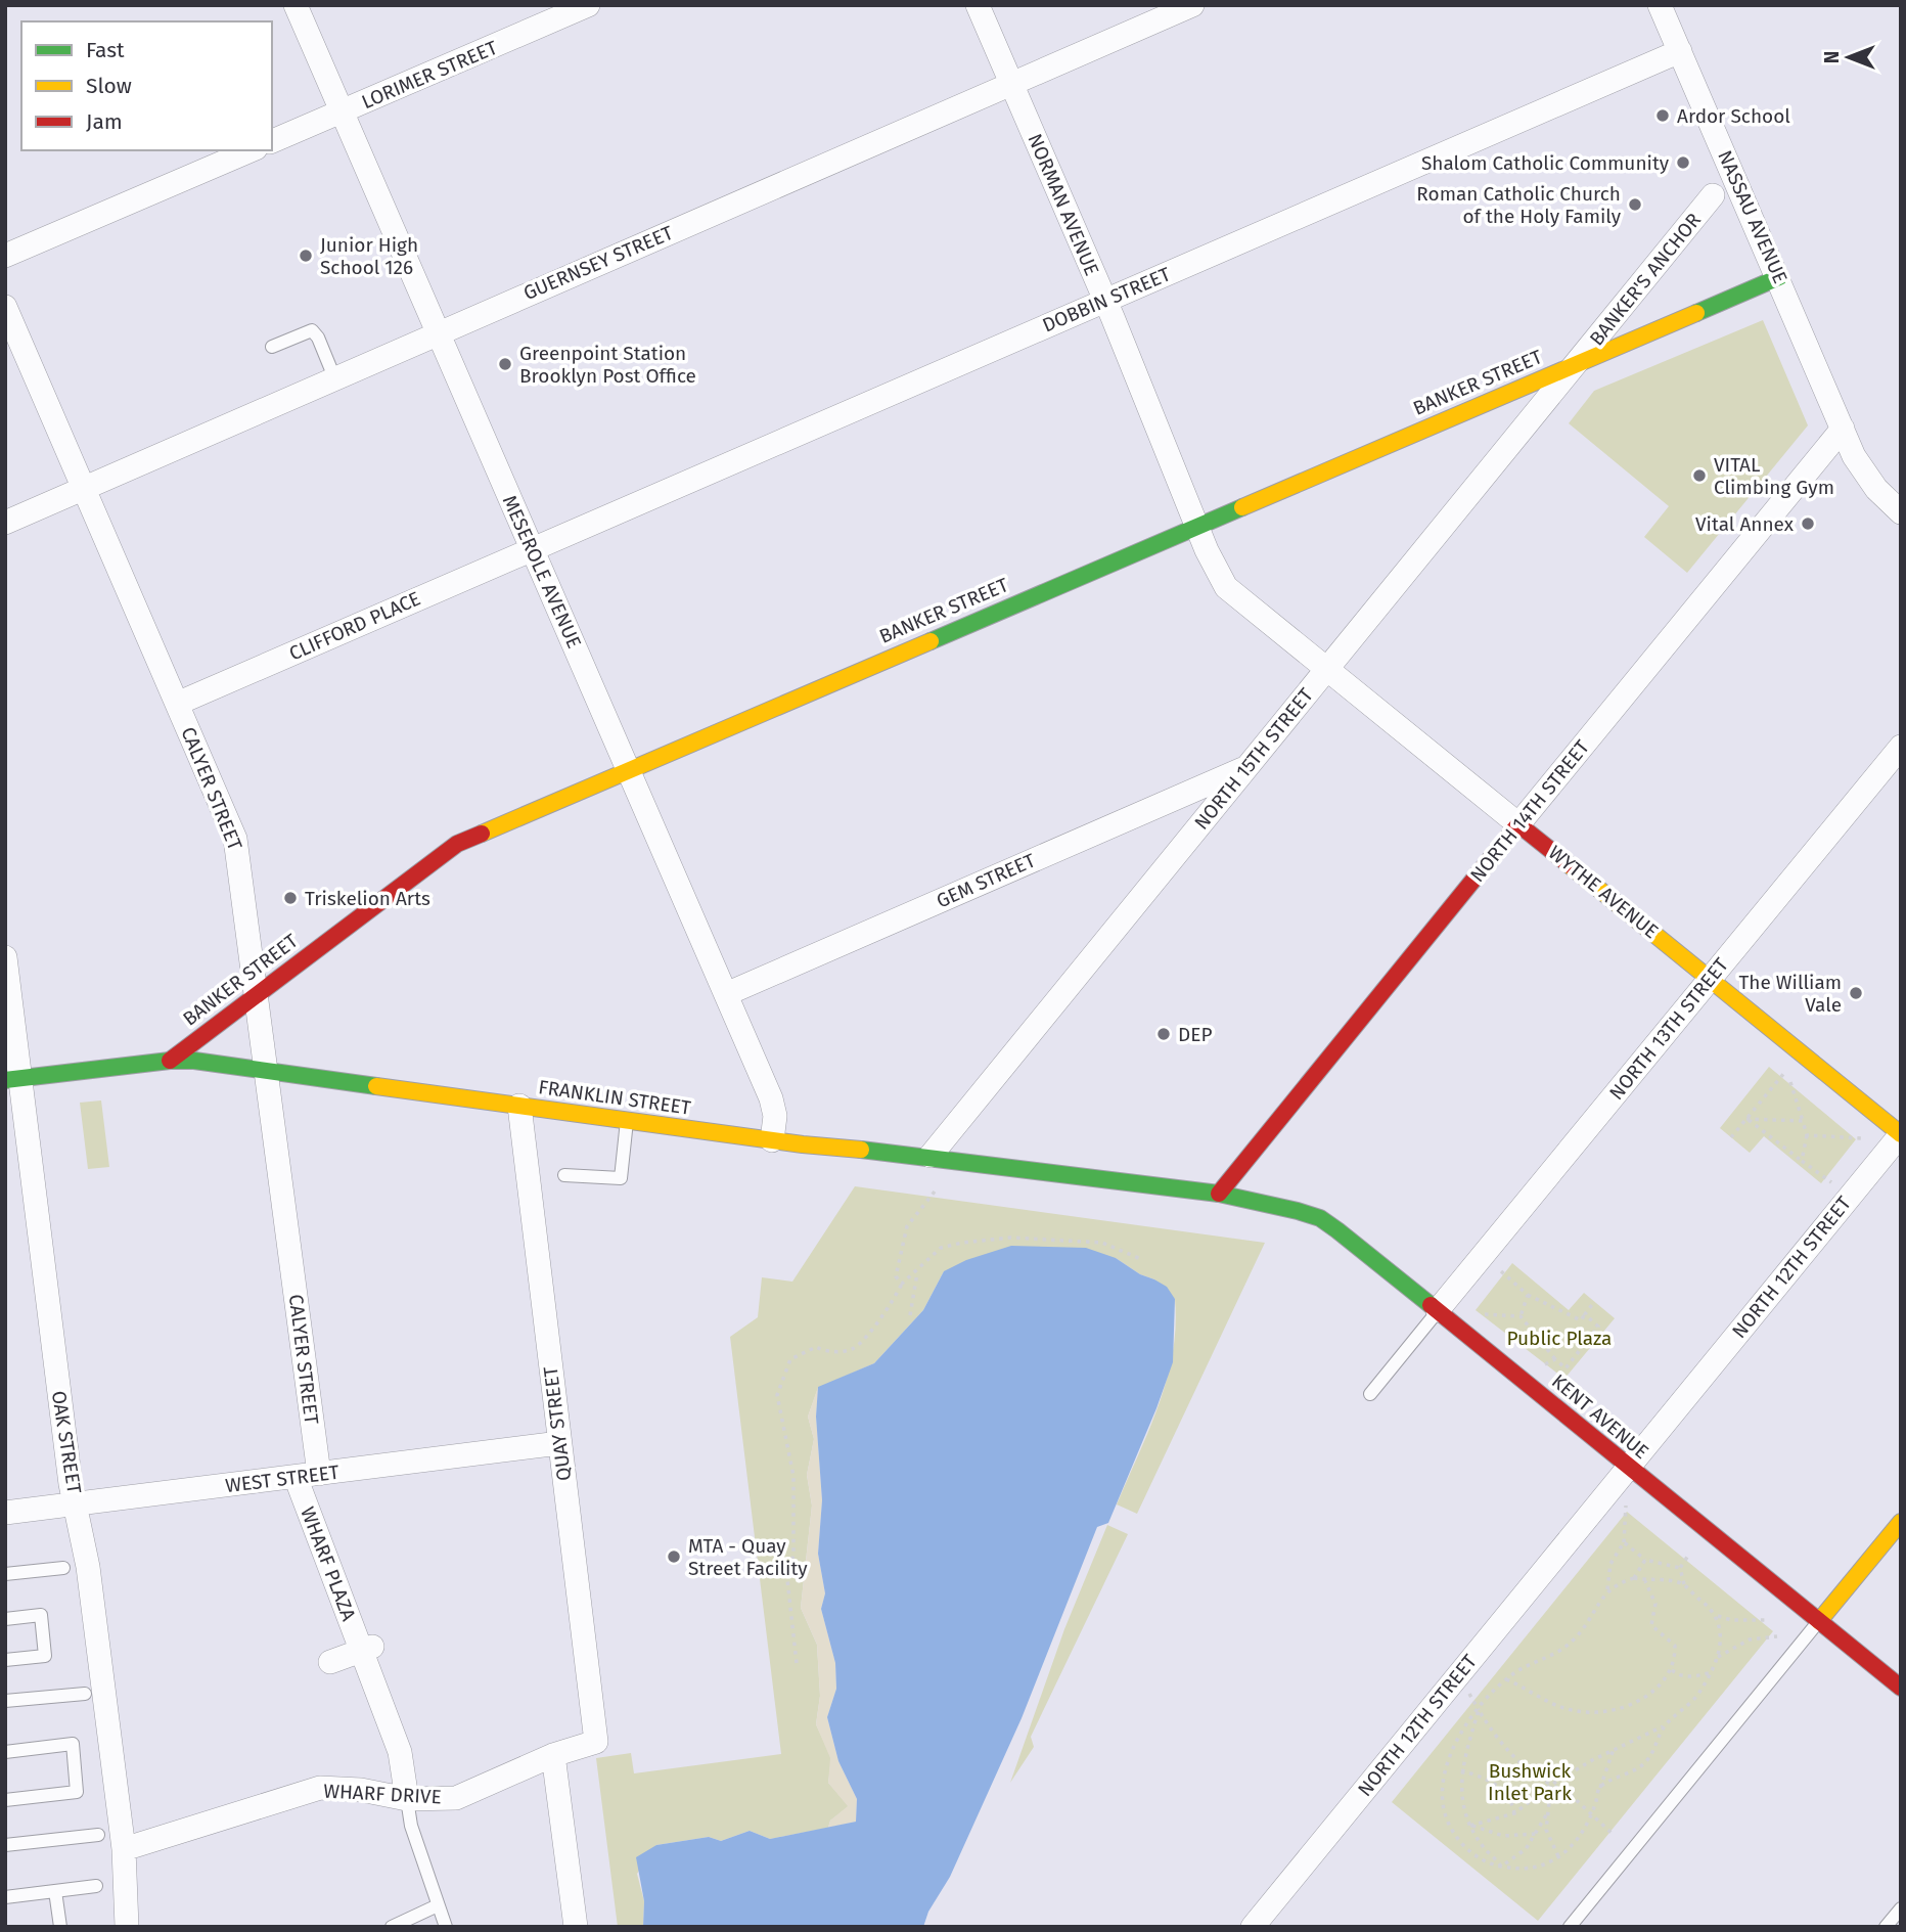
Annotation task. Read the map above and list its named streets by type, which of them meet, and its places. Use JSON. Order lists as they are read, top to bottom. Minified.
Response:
{"streets":{"main road":["BANKER STREET","NORTH 14TH STREET","WYTHE AVENUE","FRANKLIN STREET","KENT AVENUE"],"street":["LORIMER STREET","NORMAN AVENUE","NASSAU AVENUE","GUERNSEY STREET","BANKER'S ANCHOR","DOBBIN STREET","MESEROLE AVENUE","CLIFFORD PLACE","NORTH 15TH STREET","CALYER STREET","GEM STREET","NORTH 13TH STREET","NORTH 12TH STREET","QUAY STREET","OAK STREET","WEST STREET","WHARF PLAZA","WHARF DRIVE"]},"crossings":[["LORIMER STREET","MESEROLE AVENUE"],["NORMAN AVENUE","GUERNSEY STREET"],["NORMAN AVENUE","DOBBIN STREET"],["NORMAN AVENUE","BANKER STREET"],["NORMAN AVENUE","WYTHE AVENUE"],["NASSAU AVENUE","DOBBIN STREET"],["NASSAU AVENUE","BANKER STREET"],["NASSAU AVENUE","NORTH 14TH STREET"],["GUERNSEY STREET","MESEROLE AVENUE"],["GUERNSEY STREET","CALYER STREET"],["BANKER'S ANCHOR","BANKER STREET"],["BANKER'S ANCHOR","NORTH 15TH STREET"],["DOBBIN STREET","MESEROLE AVENUE"],["DOBBIN STREET","CLIFFORD PLACE"],["BANKER STREET","MESEROLE AVENUE"],["BANKER STREET","NORTH 15TH STREET"],["BANKER STREET","CALYER STREET"],["BANKER STREET","WYTHE AVENUE"],["BANKER STREET","FRANKLIN STREET"],["MESEROLE AVENUE","CLIFFORD PLACE"],["MESEROLE AVENUE","GEM STREET"],["MESEROLE AVENUE","FRANKLIN STREET"],["CLIFFORD PLACE","CALYER STREET"],["NORTH 15TH STREET","GEM STREET"],["NORTH 15TH STREET","WYTHE AVENUE"],["NORTH 15TH STREET","FRANKLIN STREET"],["CALYER STREET","FRANKLIN STREET"],["CALYER STREET","WEST STREET"],["CALYER STREET","WHARF PLAZA"],["NORTH 14TH STREET","WYTHE AVENUE"],["NORTH 14TH STREET","FRANKLIN STREET"],["NORTH 14TH STREET","KENT AVENUE"],["WYTHE AVENUE","NORTH 13TH STREET"],["WYTHE AVENUE","NORTH 12TH STREET"],["NORTH 13TH STREET","KENT AVENUE"],["FRANKLIN STREET","KENT AVENUE"],["FRANKLIN STREET","QUAY STREET"],["FRANKLIN STREET","OAK STREET"],["NORTH 12TH STREET","KENT AVENUE"],["QUAY STREET","WEST STREET"],["QUAY STREET","WHARF DRIVE"],["OAK STREET","WEST STREET"],["OAK STREET","WHARF DRIVE"],["WEST STREET","WHARF PLAZA"],["WHARF PLAZA","WHARF DRIVE"]],"parks":["Public Plaza","Bushwick Inlet Park"],"places":["Ardor School","Shalom Catholic Community","Roman Catholic Church of the Holy Family","Junior High School 126","Greenpoint Station Brooklyn Post Office","VITAL Climbing Gym","Vital Annex","Triskelion Arts","The William Vale","DEP","MTA - Quay Street Facility"],"legend":["Fast","Slow","Jam"],"north":"left"}
